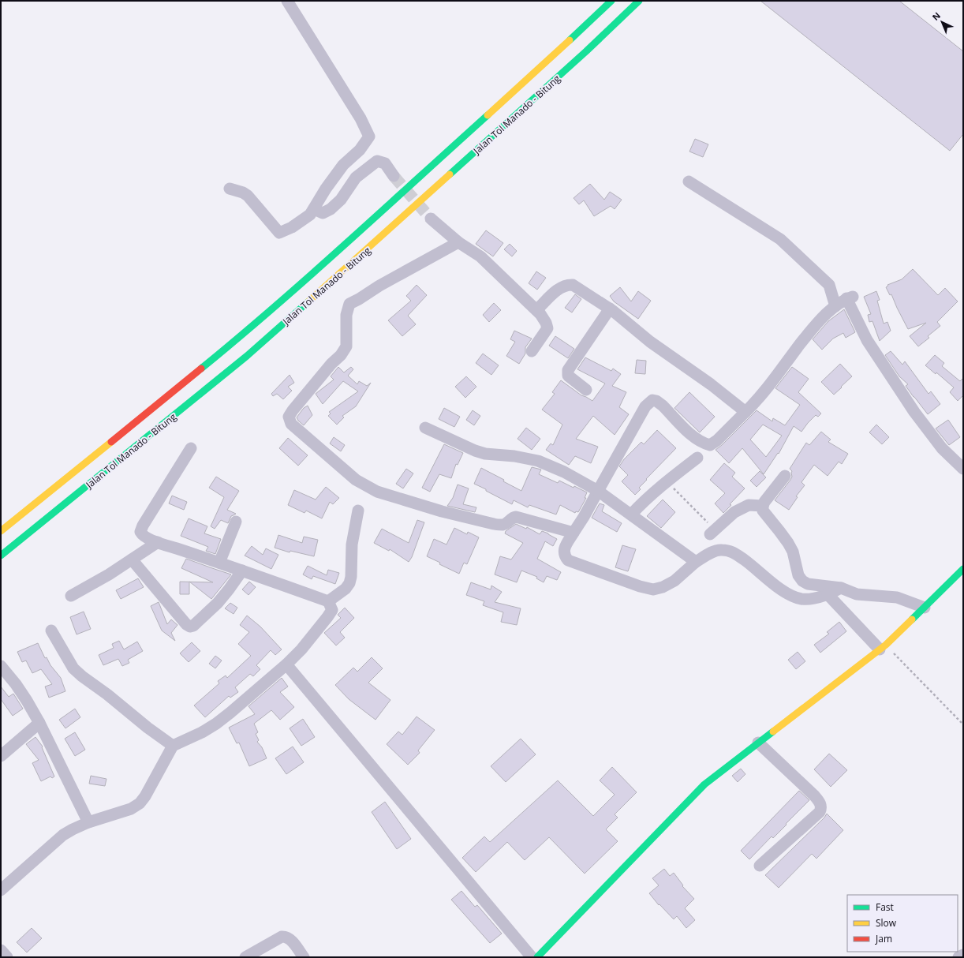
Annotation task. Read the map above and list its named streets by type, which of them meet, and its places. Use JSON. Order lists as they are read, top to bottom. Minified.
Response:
{"streets":{"main road":["Jalan Tol Manado - Bitung"]},"legend":["Fast","Slow","Jam"],"north":"top left"}
